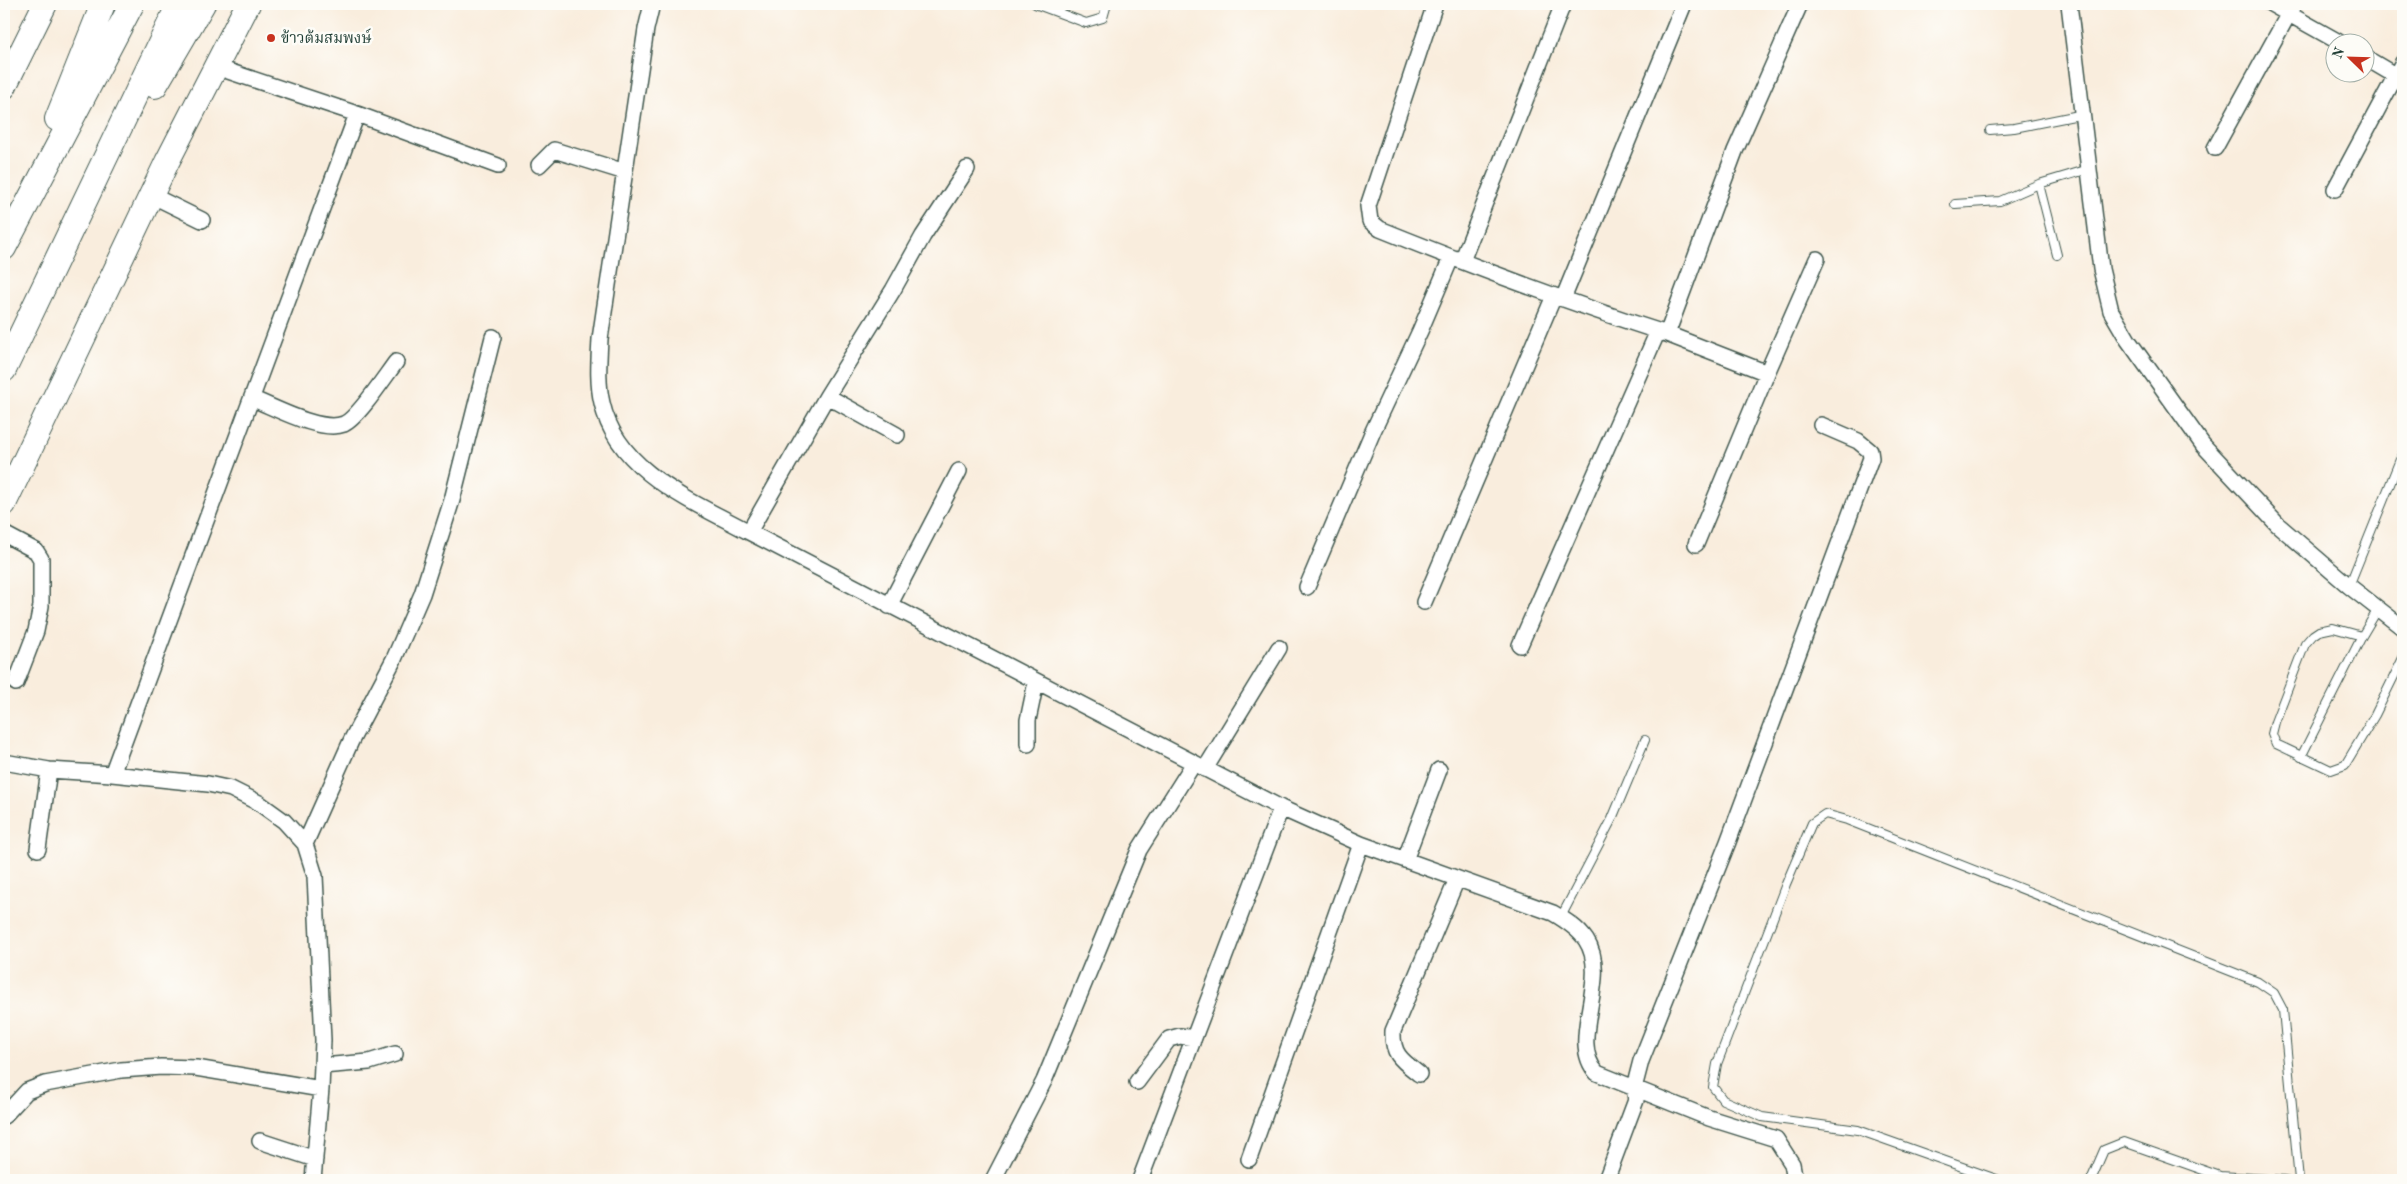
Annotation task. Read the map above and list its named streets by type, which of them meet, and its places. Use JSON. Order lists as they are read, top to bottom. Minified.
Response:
{"places":["ข้าวต้มสมพงษ์"],"north":"top left"}
